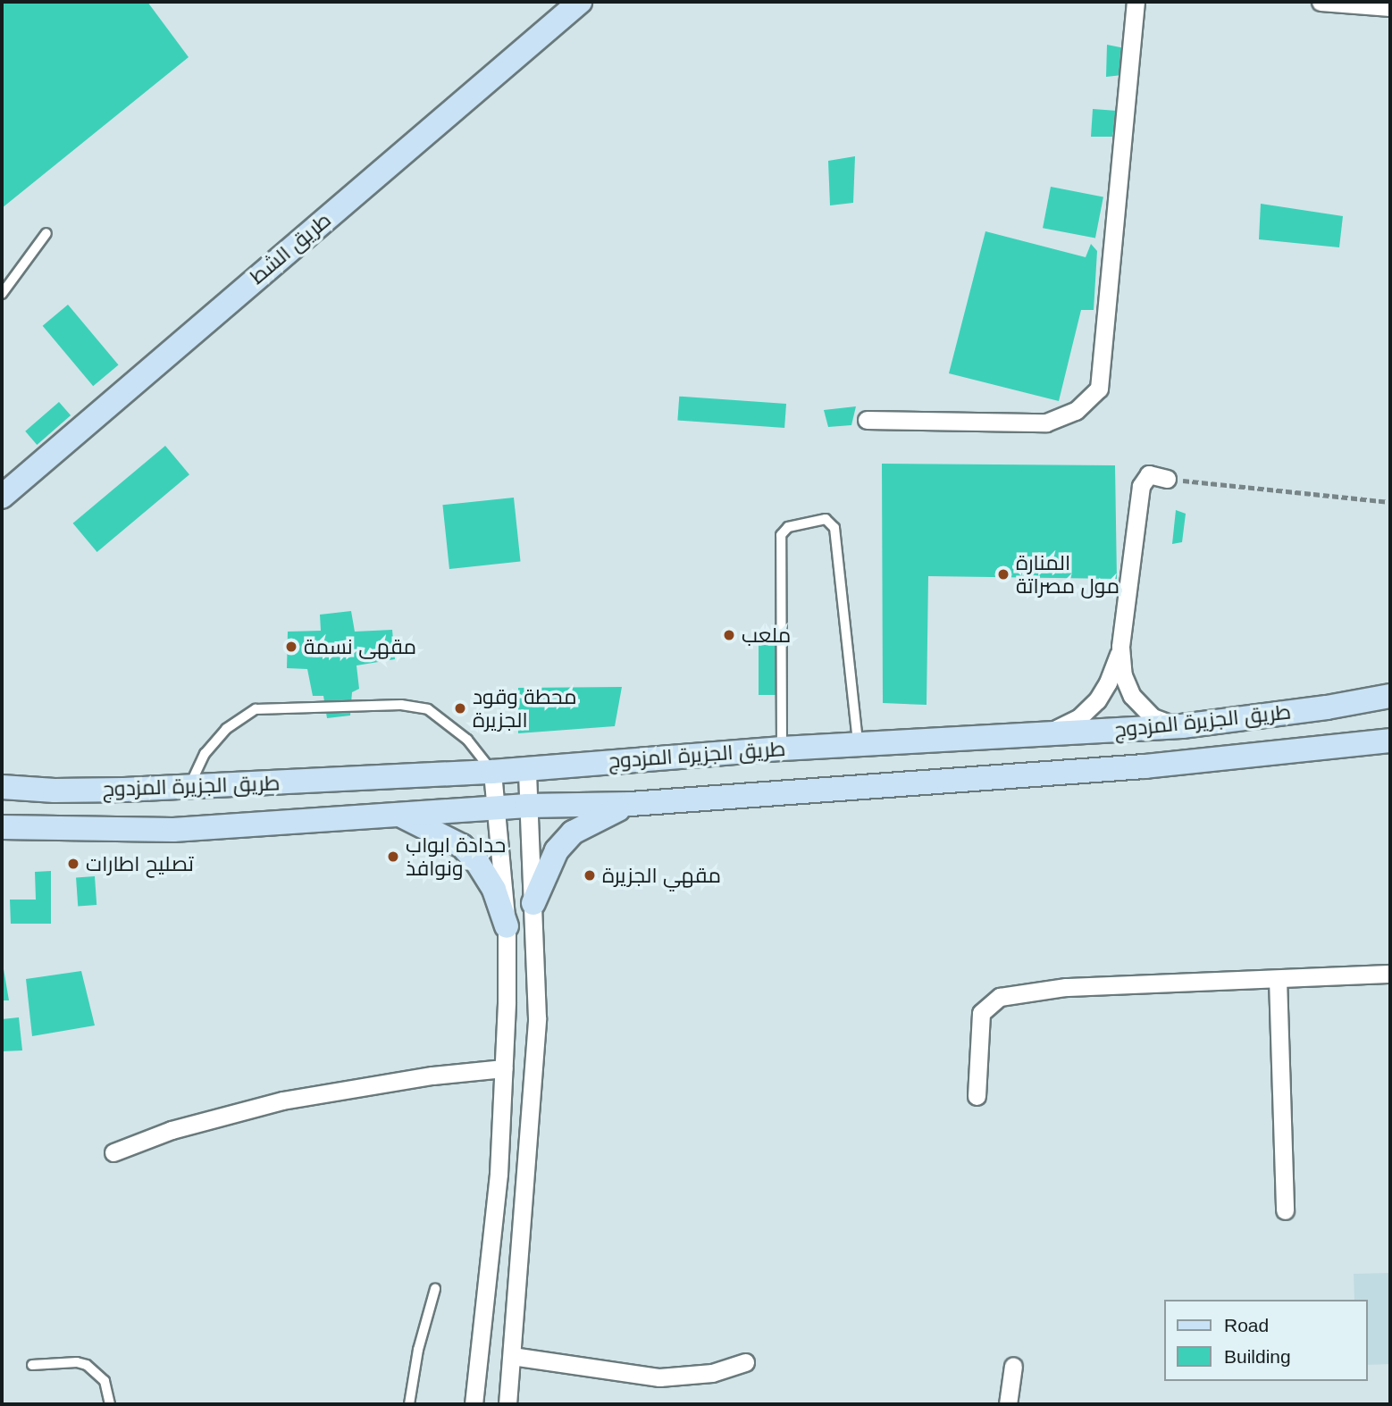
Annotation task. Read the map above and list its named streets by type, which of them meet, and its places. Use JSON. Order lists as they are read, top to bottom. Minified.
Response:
{"streets":{"main road":["طريق الشط","طريق الجزيرة المزدوج"]},"places":["المنارة مول مصراتة","ملعب","مقهى نسمة","محطة وقود الجزيرة","حدادة ابواب ونوافذ","تصليح اطارات","مقهي الجزيرة"],"legend":["Road","Building"]}
